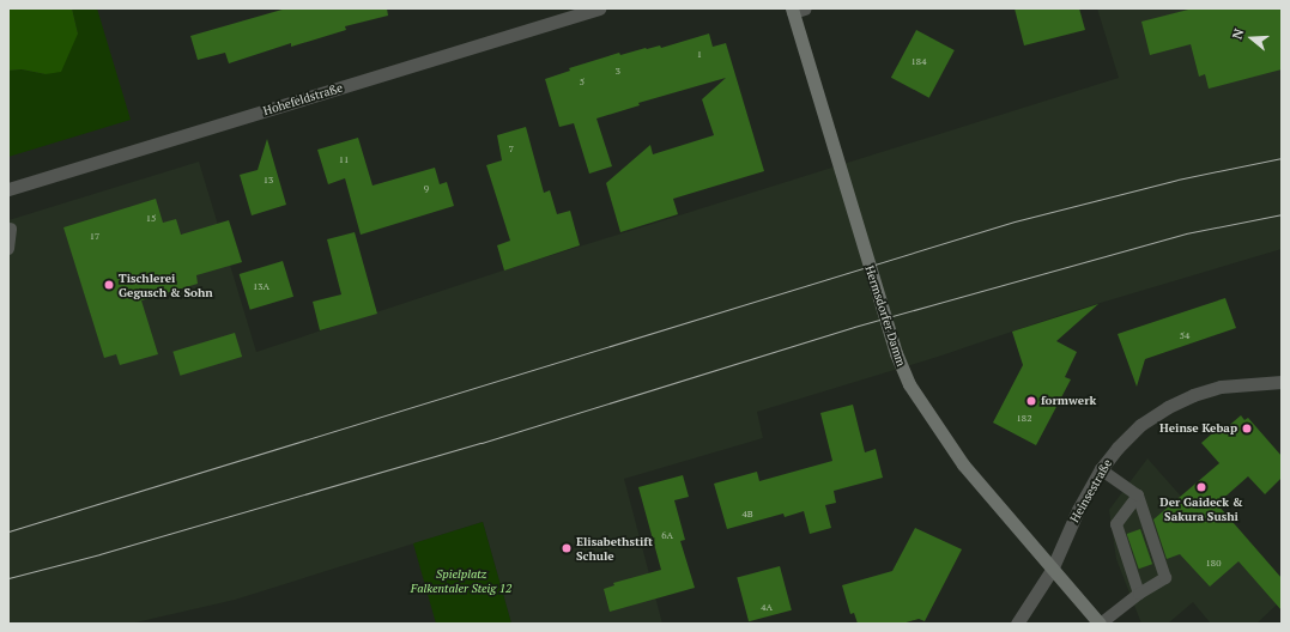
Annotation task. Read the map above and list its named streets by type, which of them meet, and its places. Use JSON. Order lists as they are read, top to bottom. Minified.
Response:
{"streets":{"main road":["Hermsdorfer Damm"],"street":["Hohefeldstraße","Heinsestraße"]},"crossings":[["Hermsdorfer Damm","Heinsestraße"]],"parks":["Spielplatz Falkentaler Steig 12"],"places":["Tischlerei Gegusch & Sohn","formwerk","Heinse Kebap","Der Gaideck & Sakura Sushi","Elisabethstift Schule"],"house_numbers":["1","184","3","5","7","11","13","9","15","17","13A","54","182","4B","6A","180","4A"],"north":"left"}
